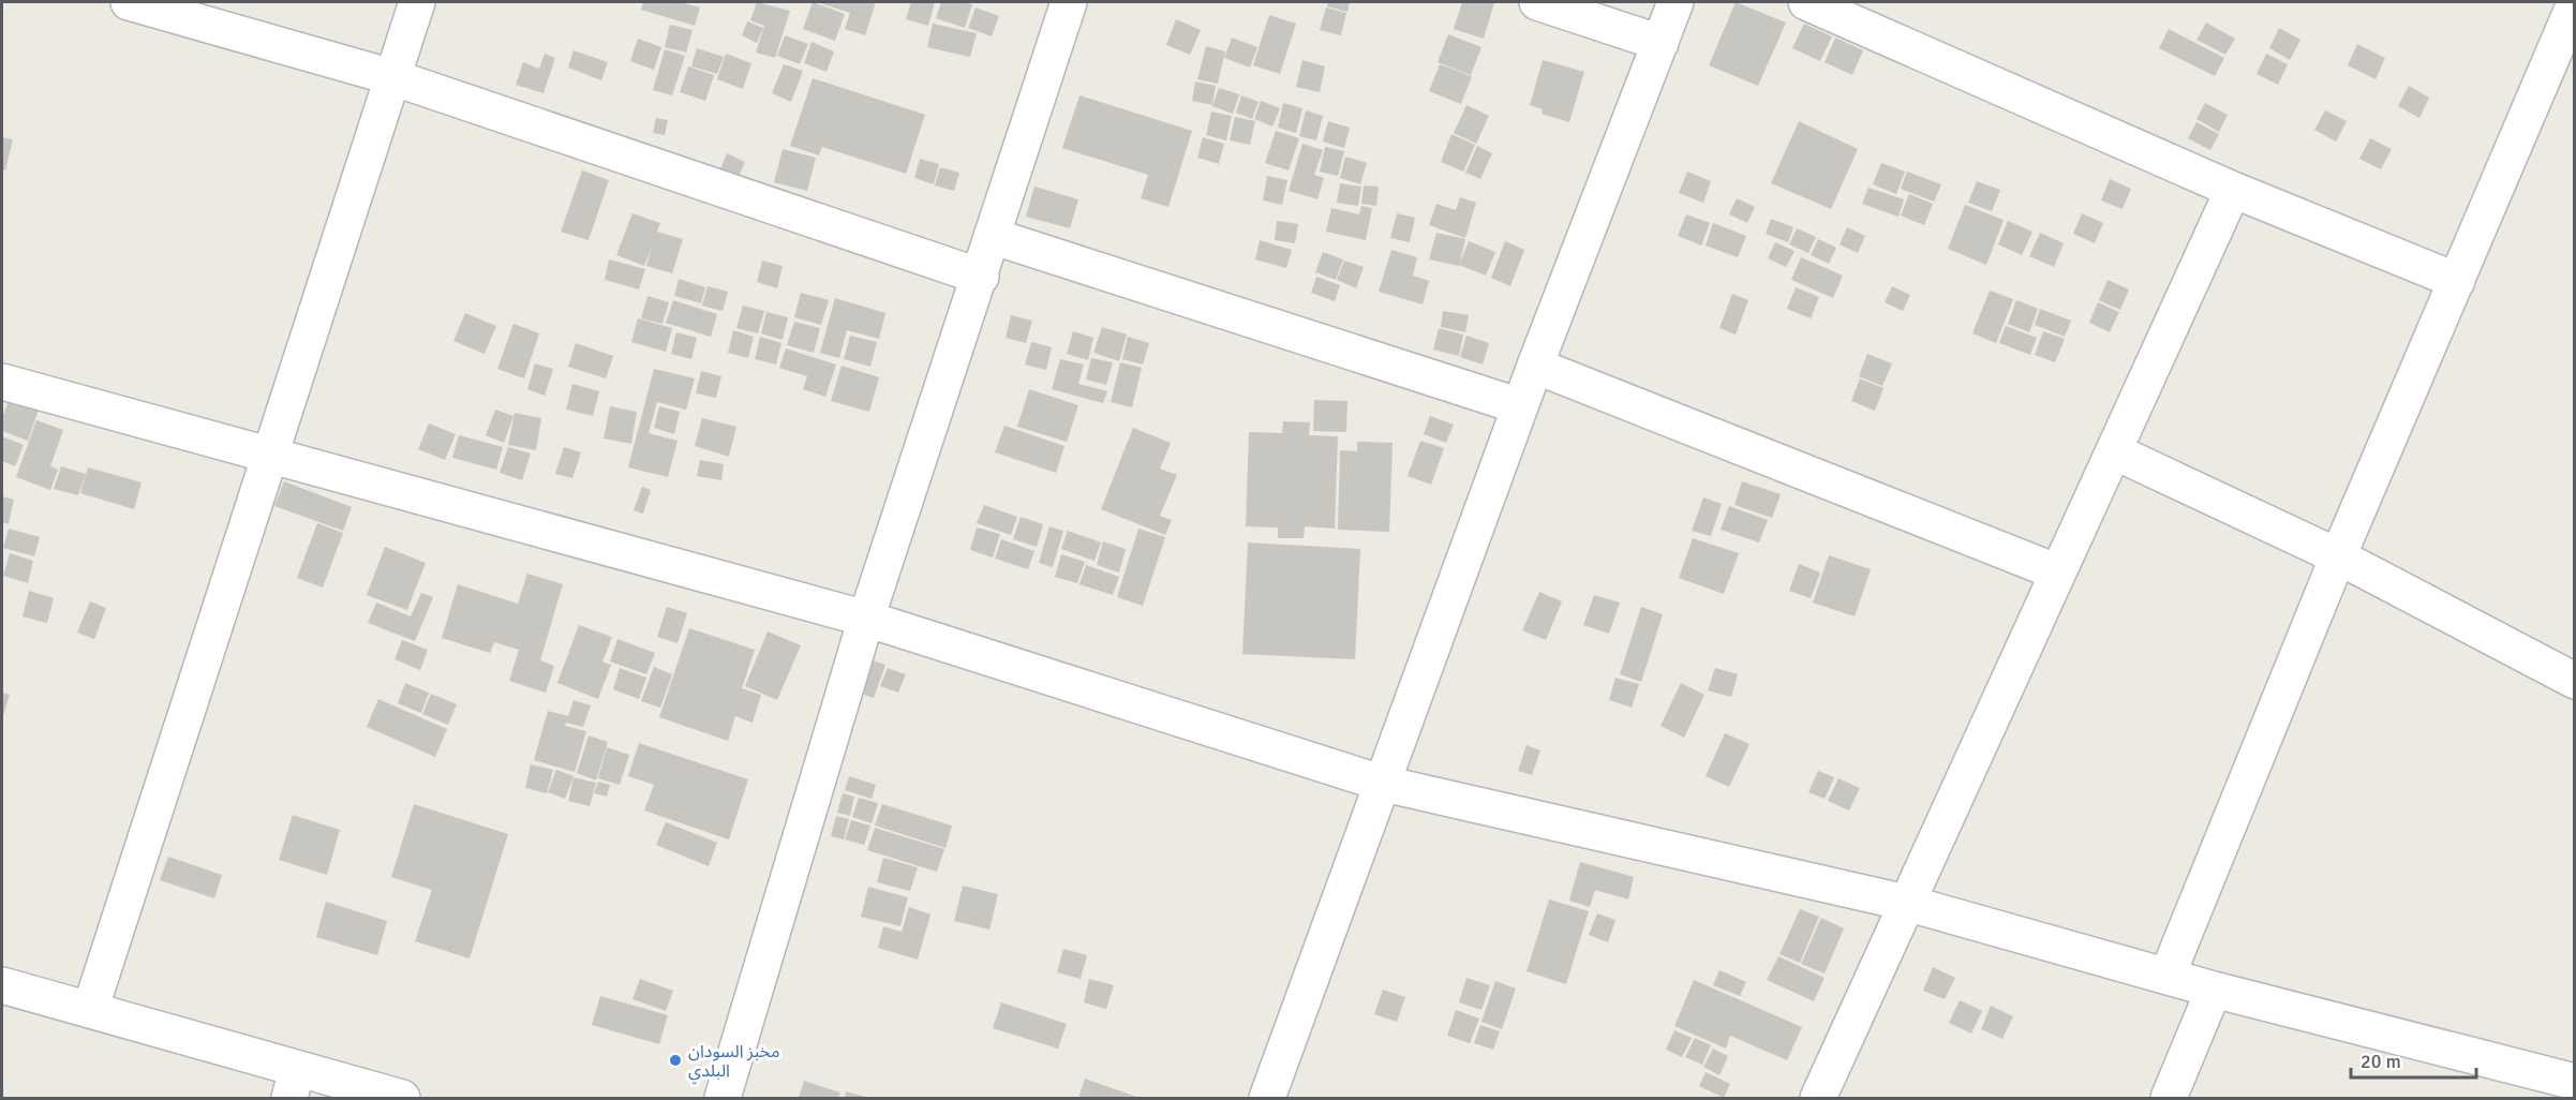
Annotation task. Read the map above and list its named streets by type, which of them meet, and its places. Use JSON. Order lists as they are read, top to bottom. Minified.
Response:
{"places":["مخبز السودان البلدي"],"scale_bar":"20 m"}
